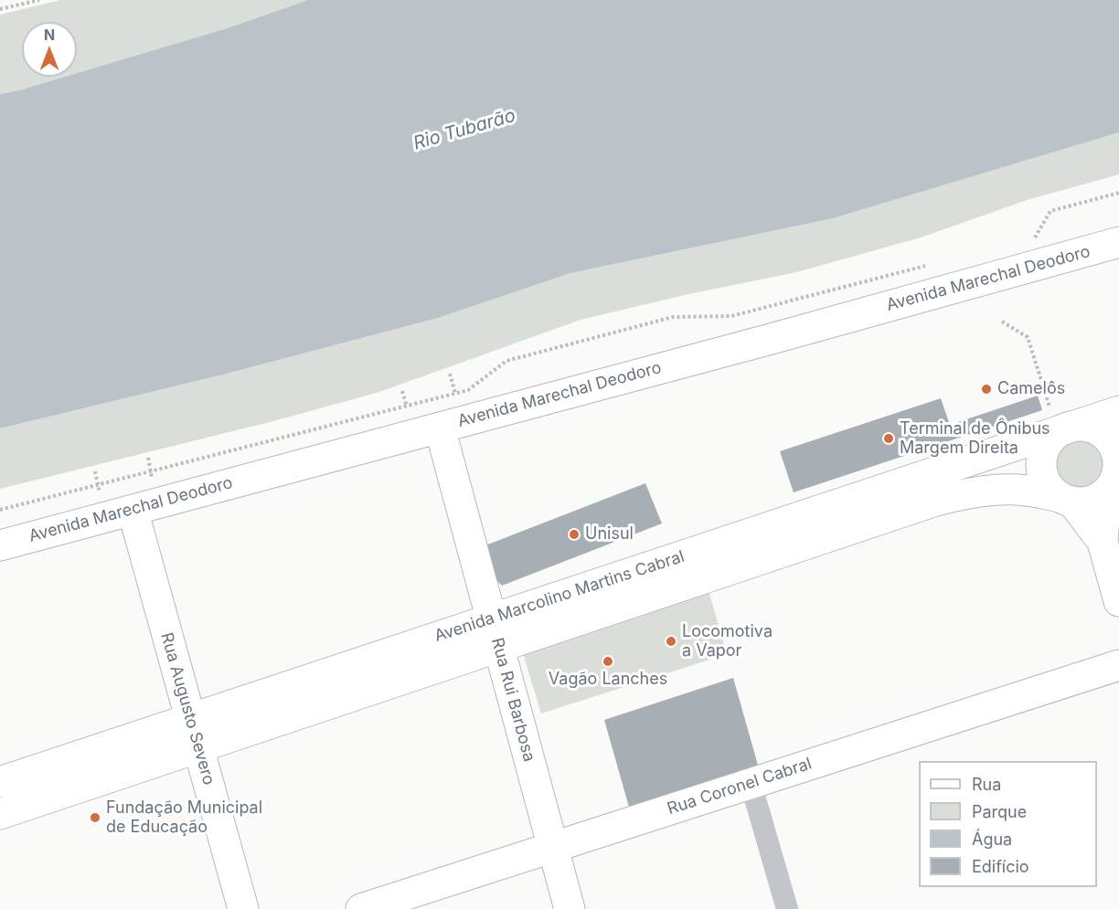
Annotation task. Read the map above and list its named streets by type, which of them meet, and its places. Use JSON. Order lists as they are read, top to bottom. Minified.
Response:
{"streets":{"main road":["Avenida Marechal Deodoro","Avenida Marcolino Martins Cabral","Rua Rui Barbosa","Rua Augusto Severo","Rua Coronel Cabral"]},"crossings":[["Avenida Marechal Deodoro","Rua Rui Barbosa"],["Avenida Marechal Deodoro","Rua Augusto Severo"],["Avenida Marcolino Martins Cabral","Rua Rui Barbosa"],["Avenida Marcolino Martins Cabral","Rua Augusto Severo"],["Rua Rui Barbosa","Rua Coronel Cabral"]],"water":["Rio Tubarão"],"places":["Camelôs","Terminal de Ônibus Margem Direita","Unisul","Locomotiva a Vapor","Vagão Lanches","Fundação Municipal de Educação"],"legend":["Rua","Parque","Água","Edifício"],"north":"top"}
